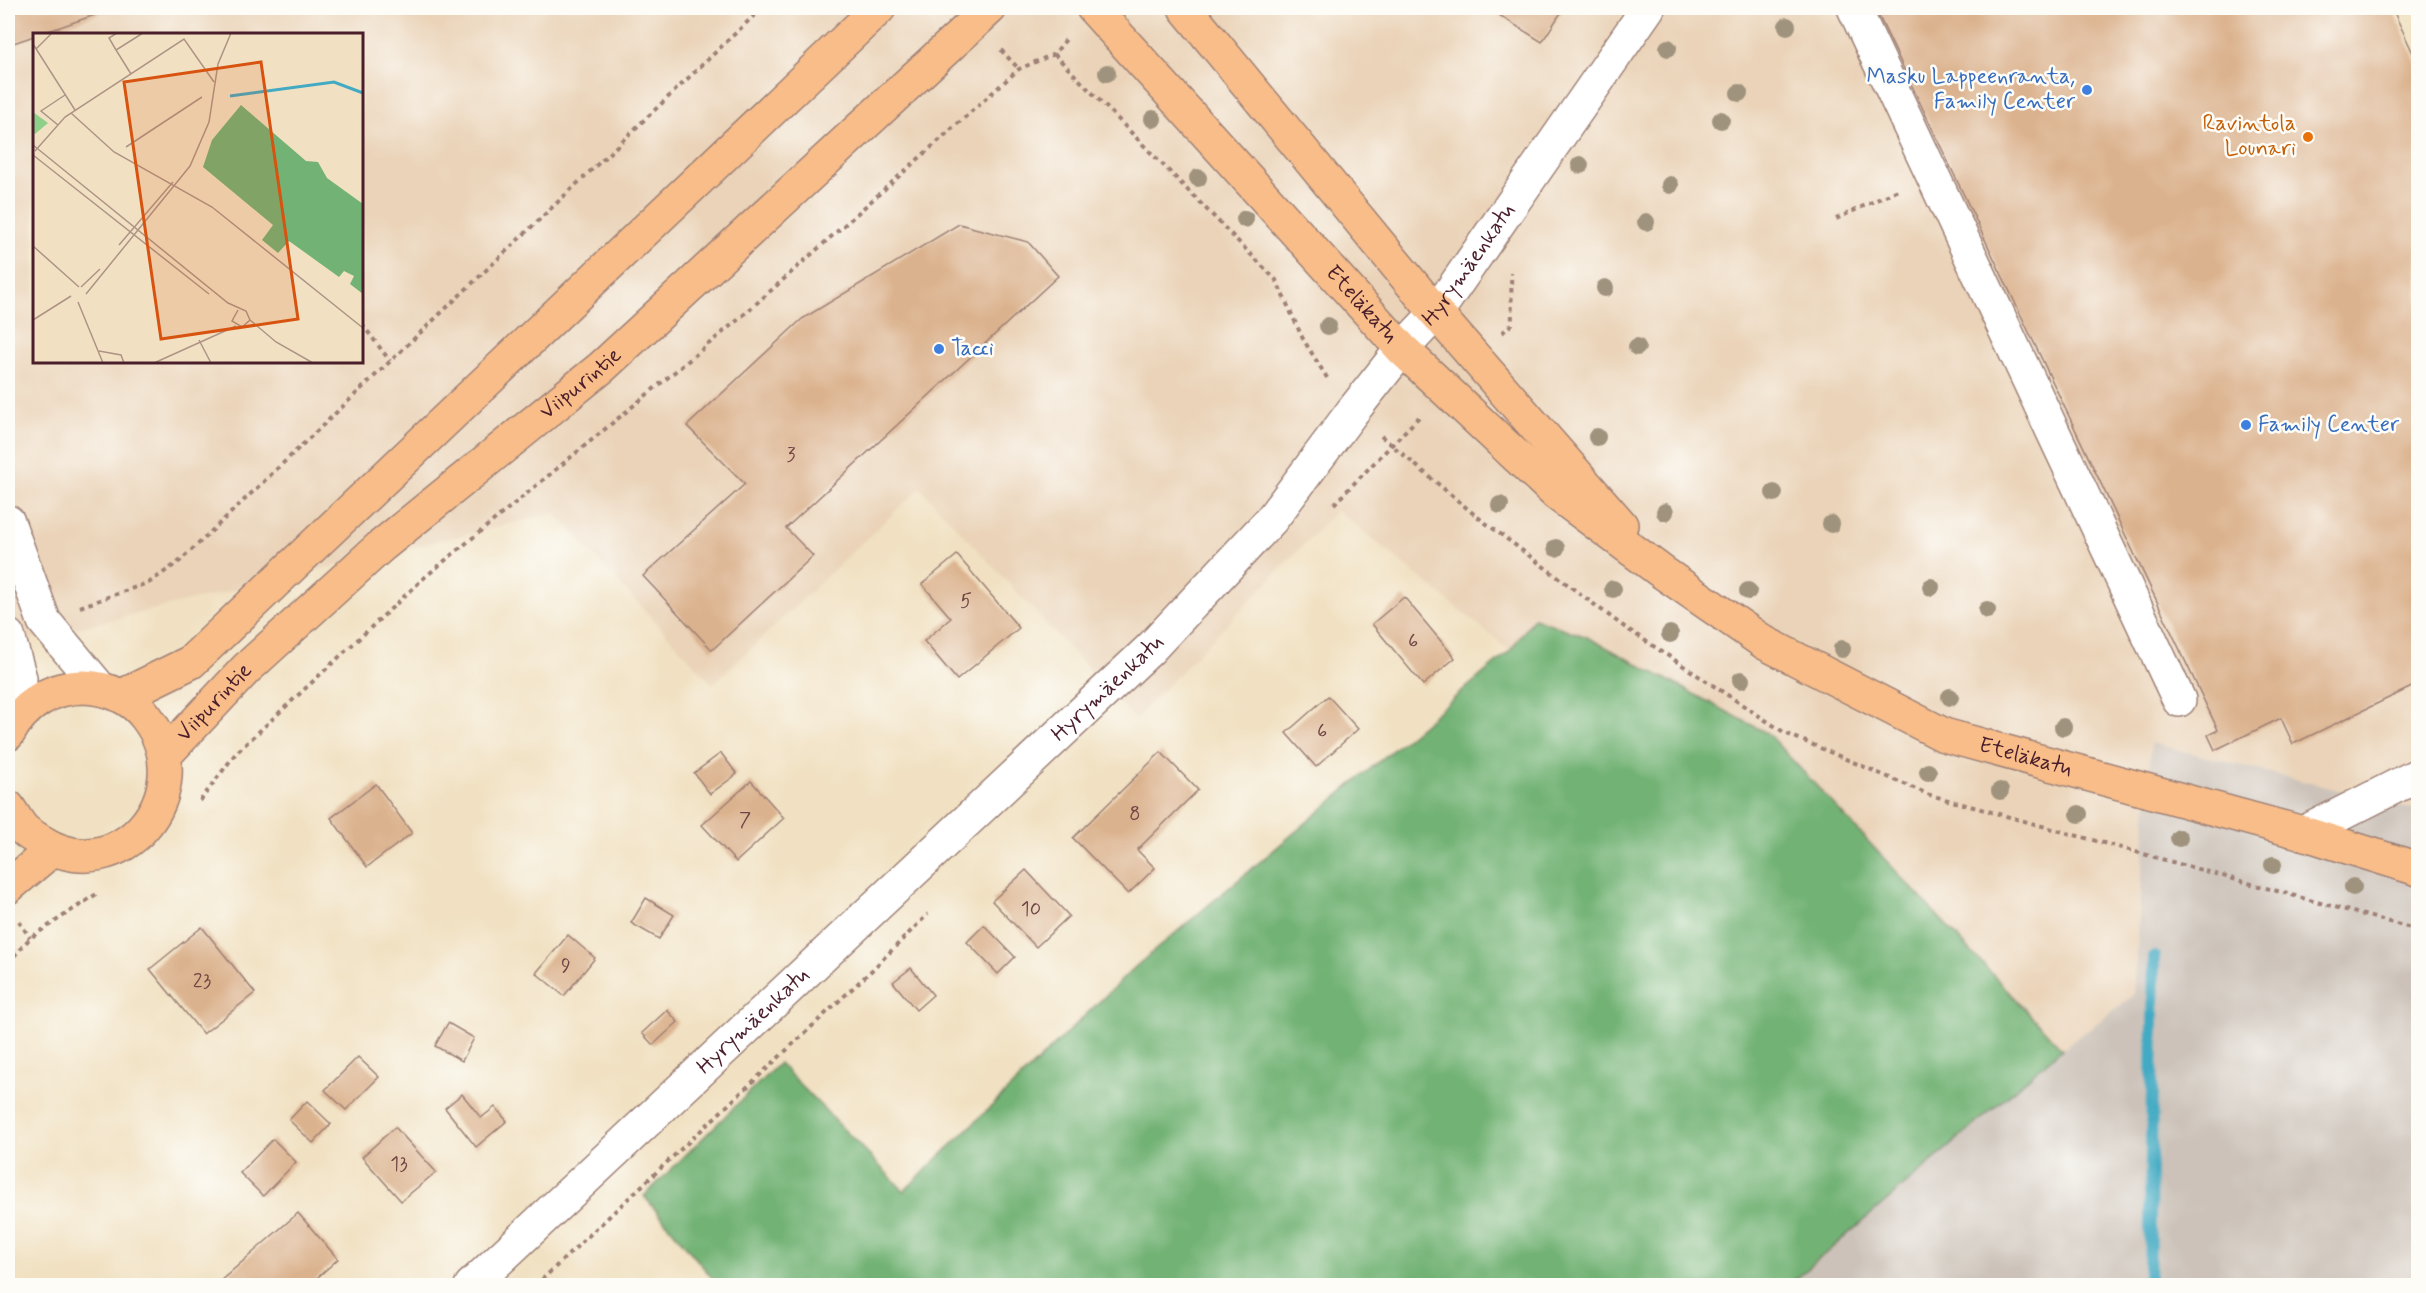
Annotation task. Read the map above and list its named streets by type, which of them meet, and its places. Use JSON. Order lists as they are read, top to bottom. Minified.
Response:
{"streets":{"main road":["Eteläkatu","Viipurintie"],"street":["Hyrymäenkatu"]},"crossings":[["Hyrymäenkatu","Eteläkatu"]],"places":["Masku Lappeenranta, Family Center","Ravintola Lounari","Tacci","Family Center"],"house_numbers":["3","5","6","6","8","7","10","9","23","13"]}
